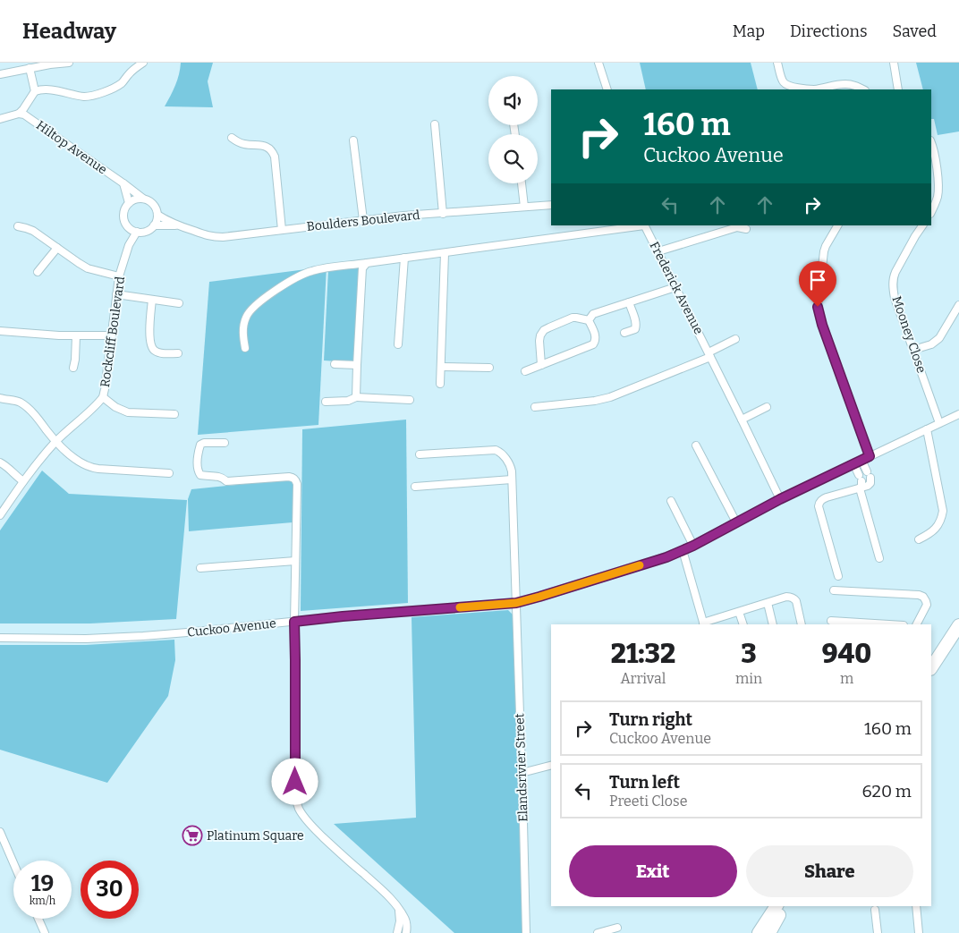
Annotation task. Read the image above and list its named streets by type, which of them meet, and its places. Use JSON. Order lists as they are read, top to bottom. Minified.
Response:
{"streets":{"street":["Hiltop Avenue","Boulders Boulevard","Frederick Avenue","Rockcliff Boulevard","Mooney Close","Cuckoo Avenue","Elandsrivier Street"]},"crossings":[["Hiltop Avenue","Boulders Boulevard"],["Hiltop Avenue","Rockcliff Boulevard"],["Boulders Boulevard","Rockcliff Boulevard"],["Frederick Avenue","Cuckoo Avenue"],["Mooney Close","Cuckoo Avenue"],["Cuckoo Avenue","Elandsrivier Street"]],"places":{"supermarket":["Platinum Square"]},"page":{"header":"Headway","nav":["Map","Directions","Saved"],"turn":["160 m","Cuckoo Avenue"],"eta":["21:32","Arrival","3","min","940","m"],"list":[{"name":"Turn right","note":"Cuckoo Avenue","value":"160 m"},{"name":"Turn left","note":"Preeti Close","value":"620 m"}],"buttons":["Exit","Share"],"speed":"19 km/h","limit":"30"}}
